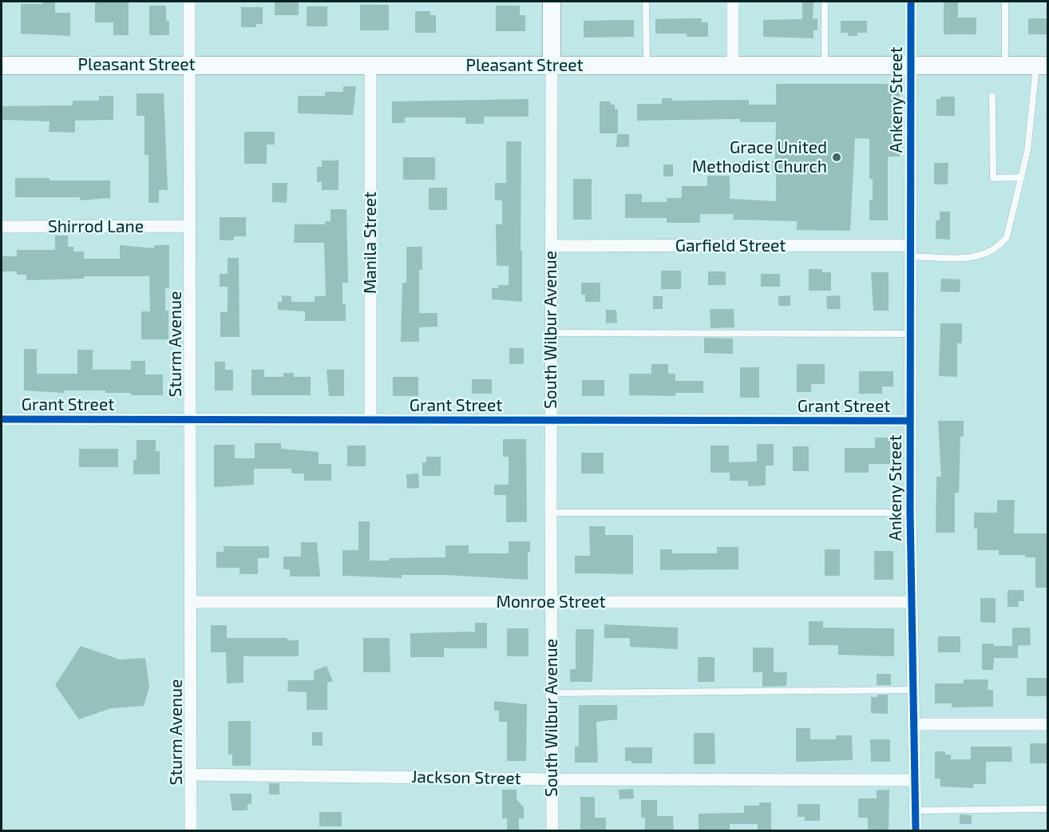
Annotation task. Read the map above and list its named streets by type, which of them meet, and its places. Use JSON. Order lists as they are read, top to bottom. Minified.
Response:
{"streets":{"main road":["Pleasant Street","South Wilbur Avenue"],"street":["Ankeny Street","Shirrod Lane","Manila Street","Garfield Street","Sturm Avenue","Grant Street","Monroe Street","Jackson Street"]},"crossings":[["Pleasant Street","Ankeny Street"],["Pleasant Street","Manila Street"],["Pleasant Street","South Wilbur Avenue"],["Pleasant Street","Sturm Avenue"],["Ankeny Street","Garfield Street"],["Ankeny Street","Grant Street"],["Ankeny Street","Monroe Street"],["Ankeny Street","Jackson Street"],["Shirrod Lane","Sturm Avenue"],["Manila Street","Grant Street"],["Garfield Street","South Wilbur Avenue"],["South Wilbur Avenue","Grant Street"],["South Wilbur Avenue","Monroe Street"],["South Wilbur Avenue","Jackson Street"],["Sturm Avenue","Grant Street"],["Sturm Avenue","Monroe Street"],["Sturm Avenue","Jackson Street"]],"places":["Grace United Methodist Church"]}
